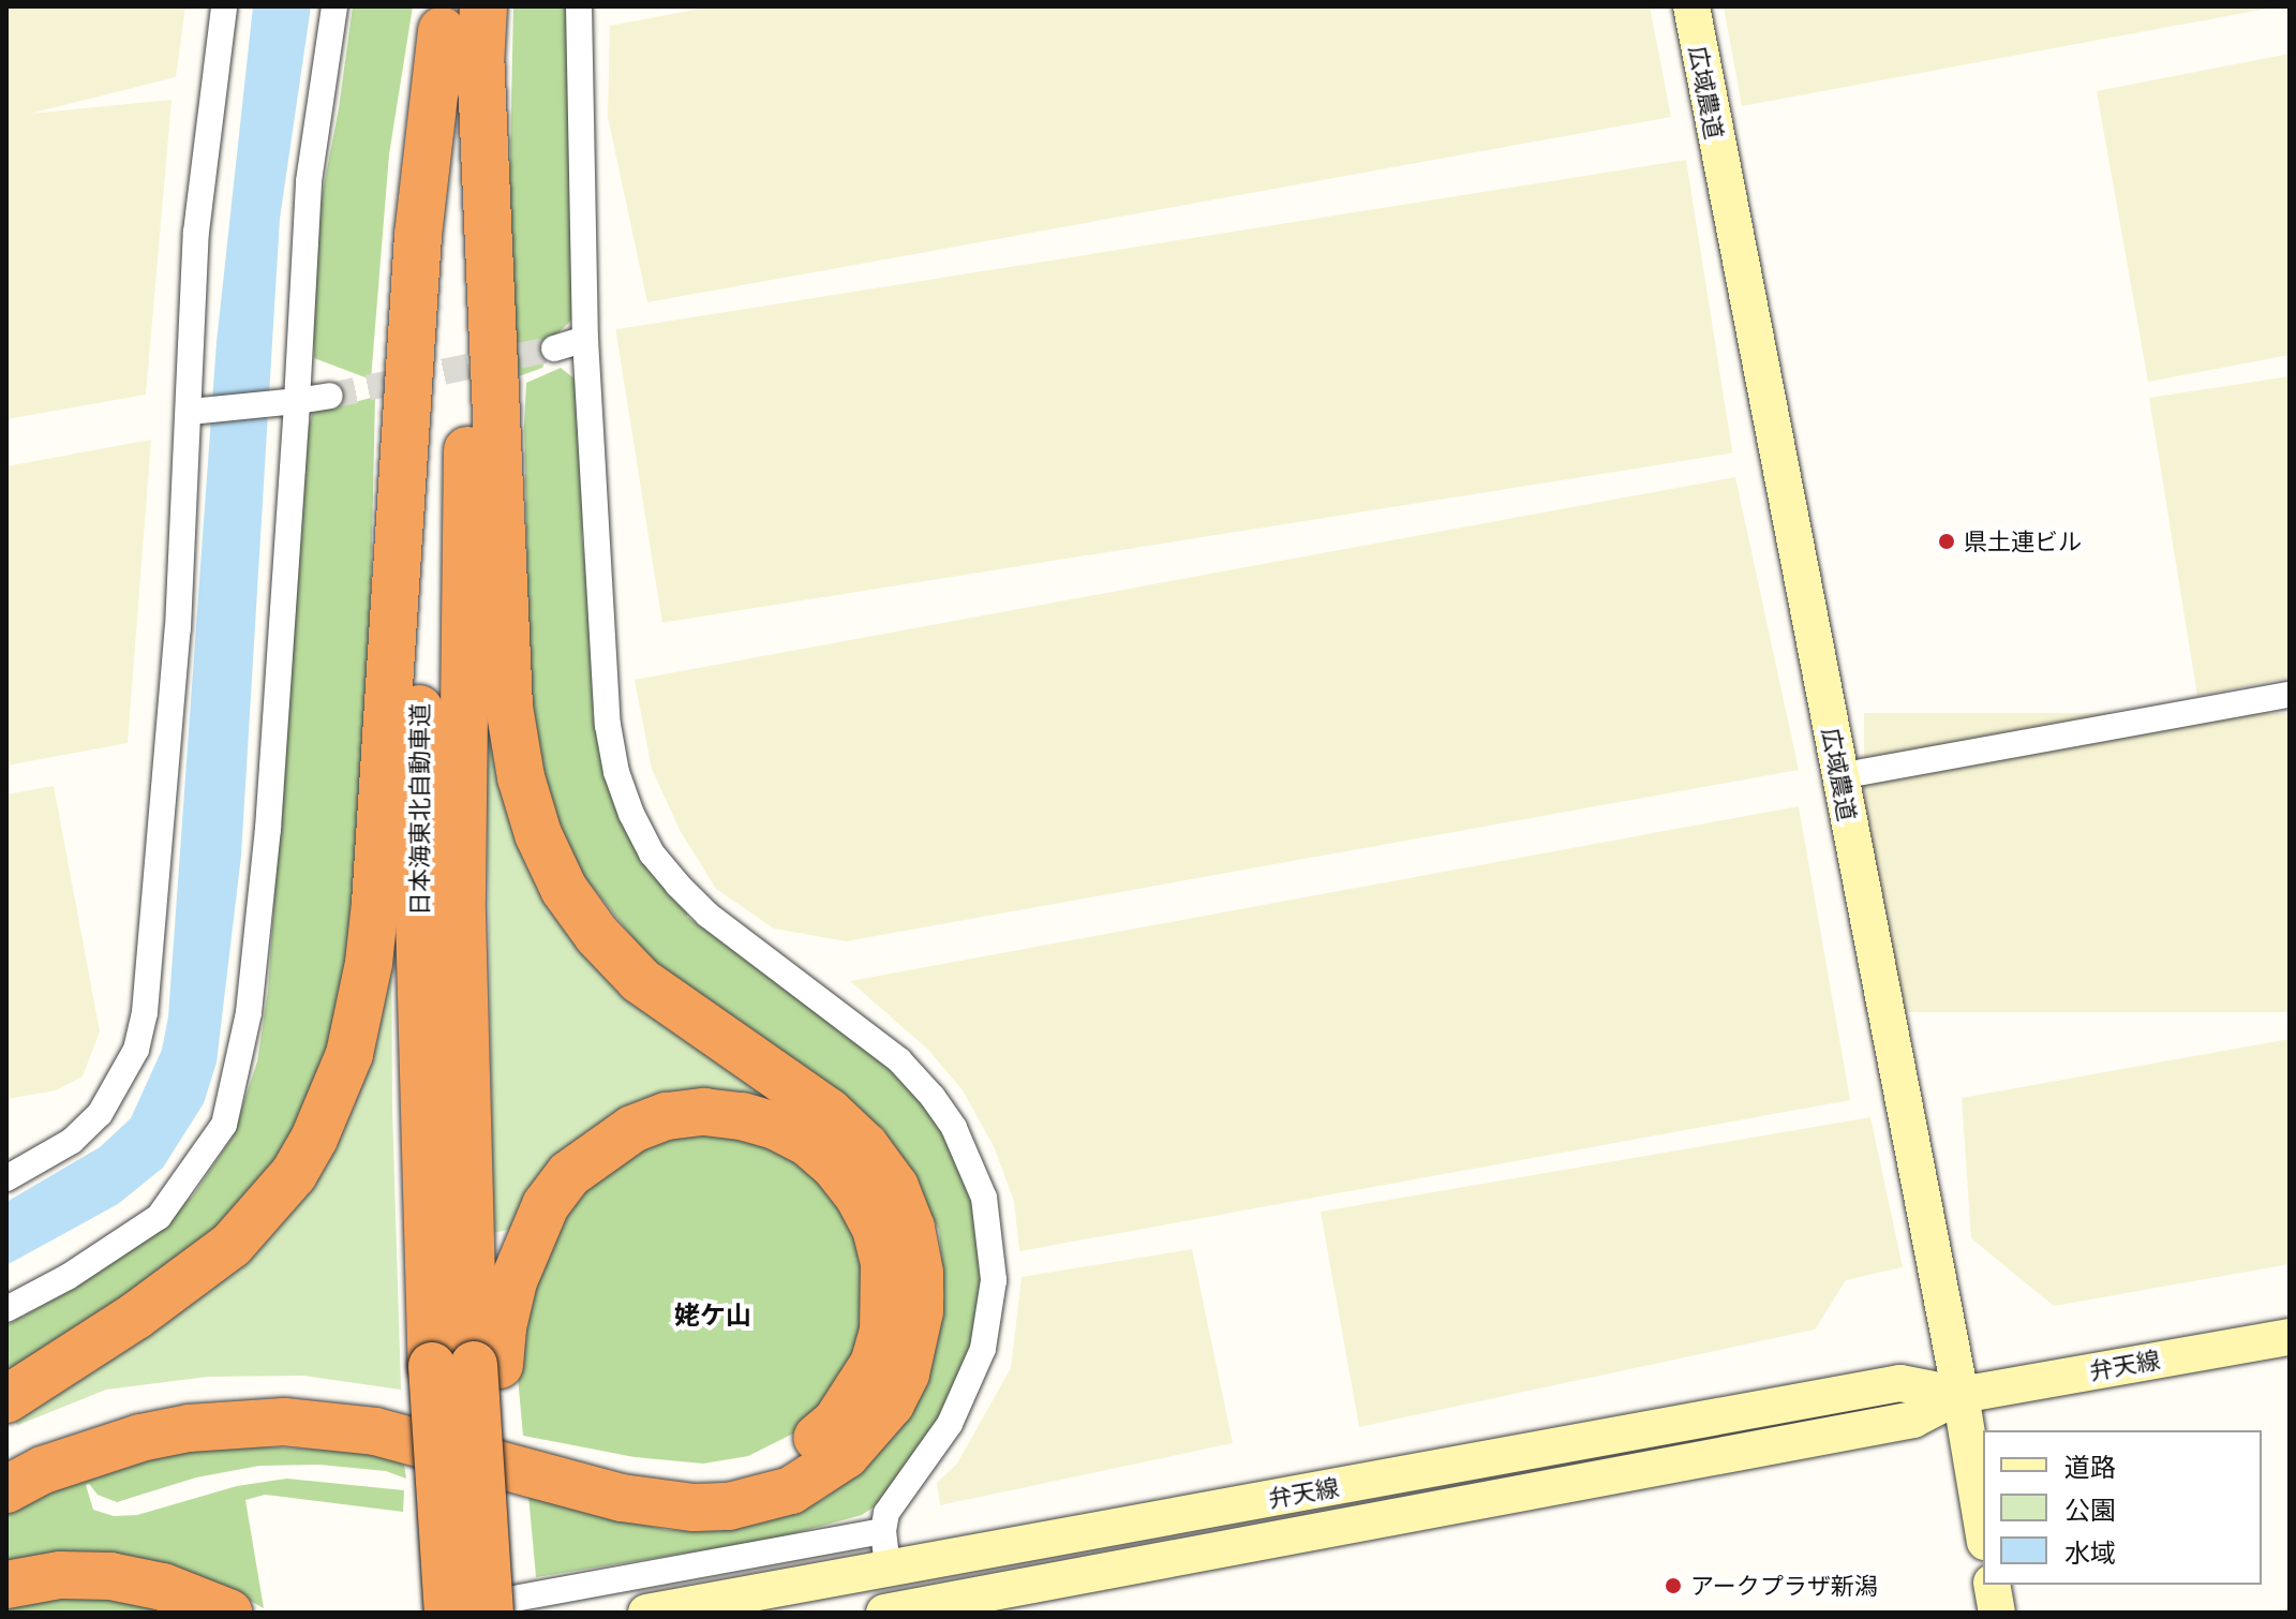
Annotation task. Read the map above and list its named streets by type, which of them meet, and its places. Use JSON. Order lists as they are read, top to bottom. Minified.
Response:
{"streets":{"highway":["日本海東北自動車道"],"street":["広域農道","弁天線"]},"crossings":[["広域農道","弁天線"]],"districts":["姥ケ山"],"places":["県土連ビル","アークプラザ新潟"],"legend":["道路","公園","水域"]}
